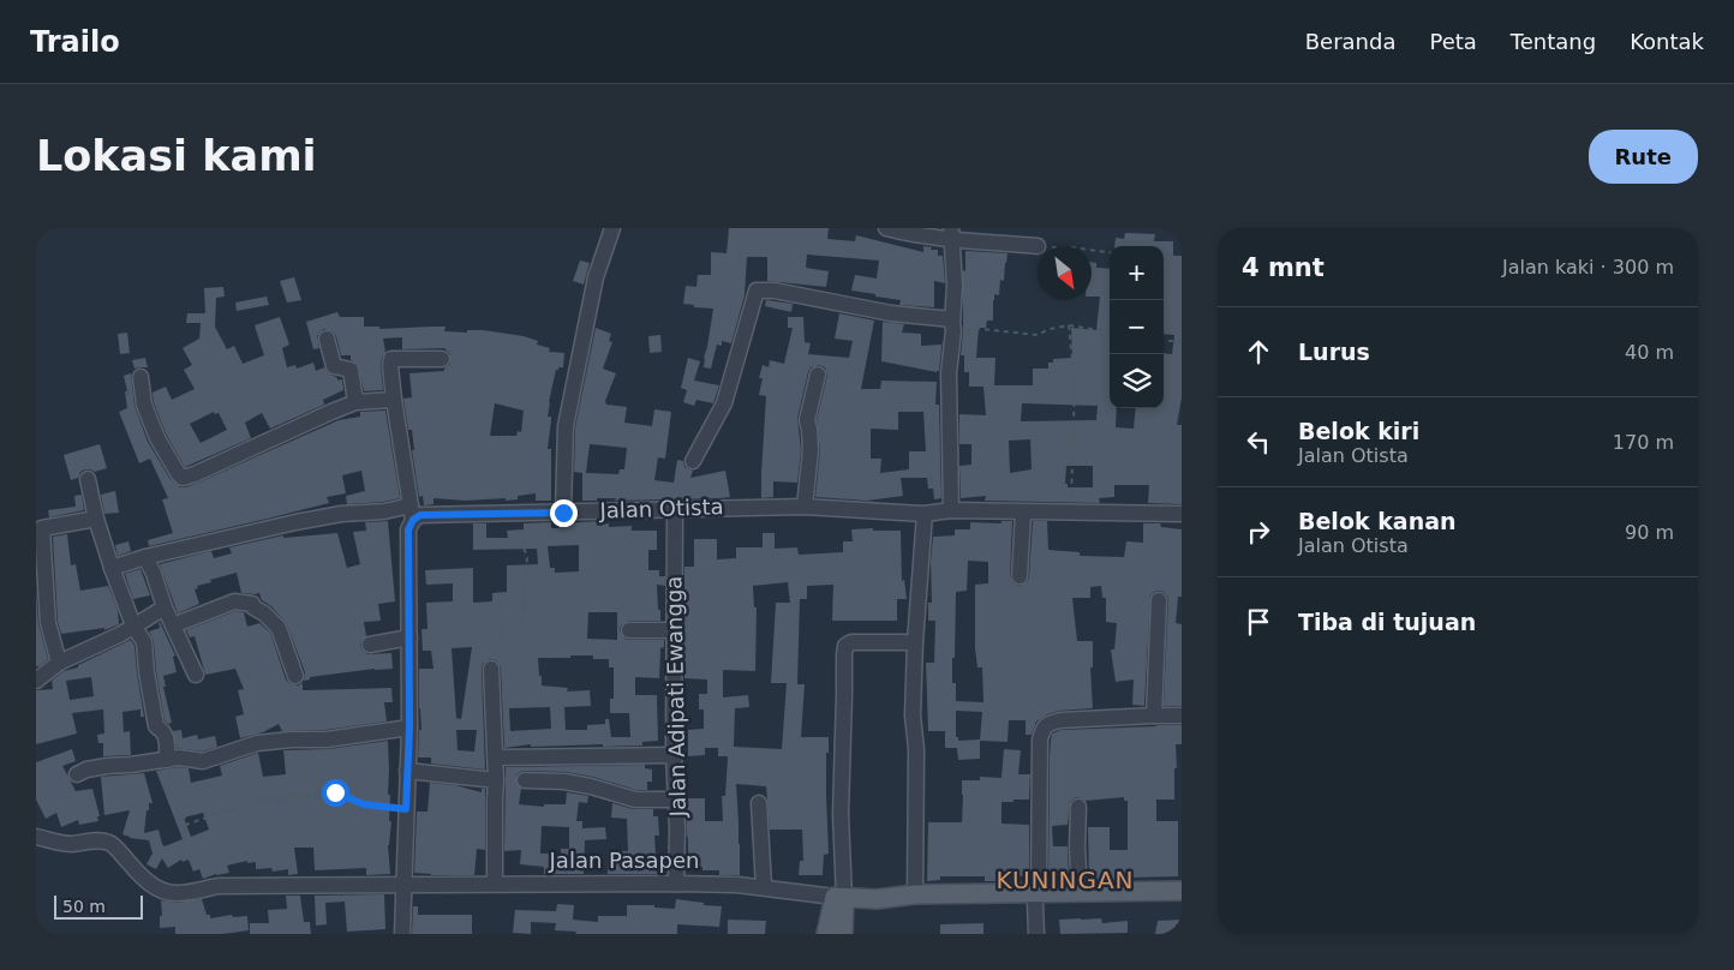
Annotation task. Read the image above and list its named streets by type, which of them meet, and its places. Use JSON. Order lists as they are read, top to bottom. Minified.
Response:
{"streets":{"street":["Jalan Otista","Jalan Adipati Ewangga","Jalan Pasapen"]},"crossings":[["Jalan Otista","Jalan Adipati Ewangga"],["Jalan Adipati Ewangga","Jalan Pasapen"]],"districts":["KUNINGAN"],"scale_bar":"50 m","north":"bottom right","page":{"header":"Trailo","nav":["Beranda","Peta","Tentang","Kontak"],"buttons":"Rute","title":"Lokasi kami","heading":["4 mnt","Jalan kaki · 300 m"],"map_buttons":["+","−"],"list":[["Lurus","40 m"],["Belok kiri","Jalan Otista","170 m"],["Belok kanan","Jalan Otista","90 m"],"Tiba di tujuan"],"scale":"50 m"}}
